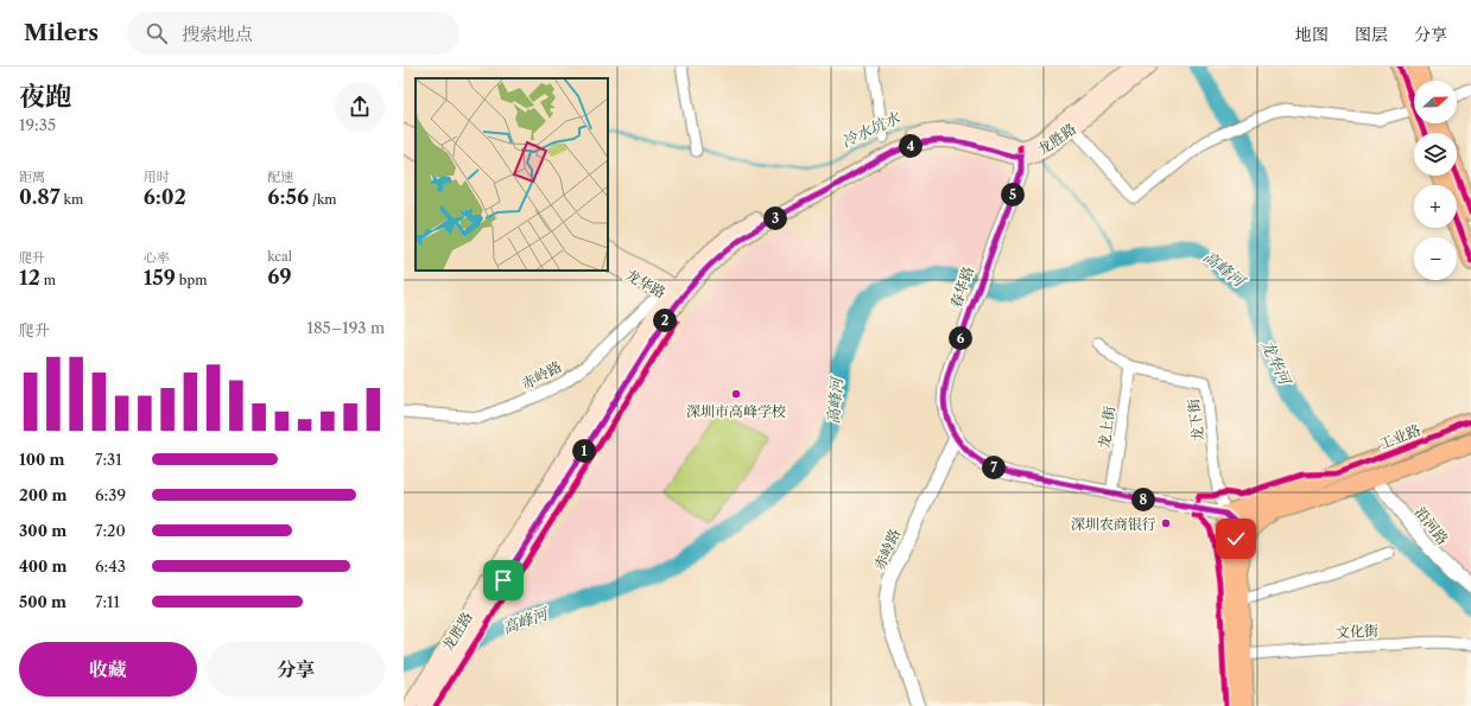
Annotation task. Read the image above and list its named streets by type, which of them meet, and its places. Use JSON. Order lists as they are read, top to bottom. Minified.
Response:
{"streets":{"main road":["龙胜路","龙华路","工业路"],"street":["春华路","赤岭路","龙下街","龙上街","沿河路","文化街"]},"crossings":[["龙胜路","龙华路"],["龙胜路","春华路"],["龙胜路","赤岭路"],["龙华路","赤岭路"],["春华路","赤岭路"],["龙下街","龙上街"],["龙下街","工业路"],["工业路","沿河路"]],"water":["冷水坑水","高峰河","龙华河"],"places":["深圳市高峰学校","深圳农商银行"],"north":"right","page":{"header":"Milers","search":"搜索地点","nav":["地图","图层","分享"],"heading":["夜跑","19:35"],"map_buttons":["+","−"],"pins":["4","5","3","2","6","1","7","8"],"stats":[["距离","0.87 km"],["用时","6:02"],["配速","6:56 /km"],["爬升","12 m"],["心率","159 bpm"],["kcal","69"]],"chart":["爬升","185–193 m"],"list":[{"name":"100 m","note":"7:31"},{"name":"200 m","note":"6:39"},{"name":"300 m","note":"7:20"},{"name":"400 m","note":"6:43"},{"name":"500 m","note":"7:11"}],"buttons":["收藏","分享"]}}
